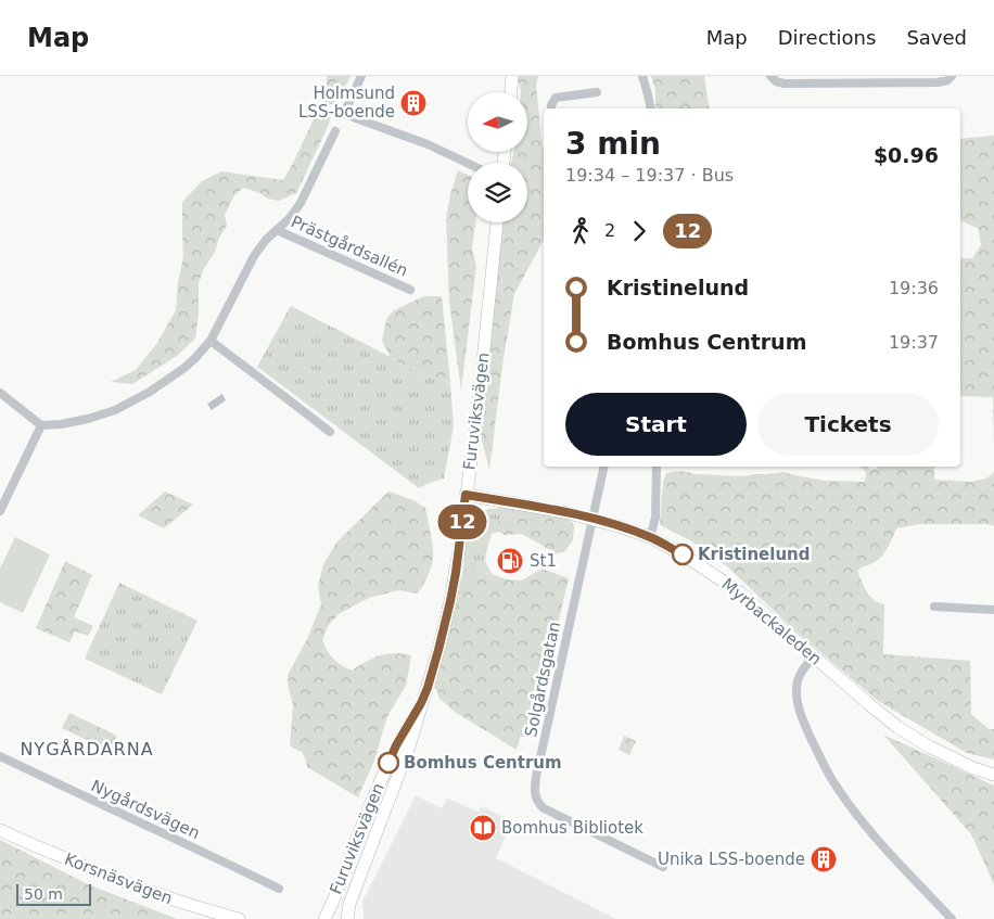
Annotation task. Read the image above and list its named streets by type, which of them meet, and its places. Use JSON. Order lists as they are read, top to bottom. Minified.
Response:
{"streets":{"main road":["Furuviksvägen","Myrbackaleden","Korsnäsvägen"],"street":["Prästgårdsallén","Solgårdsgatan","Nygårdsvägen"]},"crossings":[["Furuviksvägen","Myrbackaleden"],["Myrbackaleden","Solgårdsgatan"]],"districts":["NYGÅRDARNA"],"places":{"building":["Holmsund LSS-boende","Unika LSS-boende"],"other":["Kristinelund","Bomhus Centrum"],"fuel station":["St1"],"library":["Bomhus Bibliotek"]},"lines":["bus line 12"],"scale_bar":"50 m","north":"left","page":{"header":"Map","nav":["Map","Directions","Saved"],"on_map":"12","heading":["3 min","19:34 – 19:37 · Bus","$0.96"],"legs":["2","12"],"list":[{"name":"Kristinelund","value":"19:36"},{"name":"Bomhus Centrum","value":"19:37"}],"buttons":["Start","Tickets"],"scale":"50 m"}}
